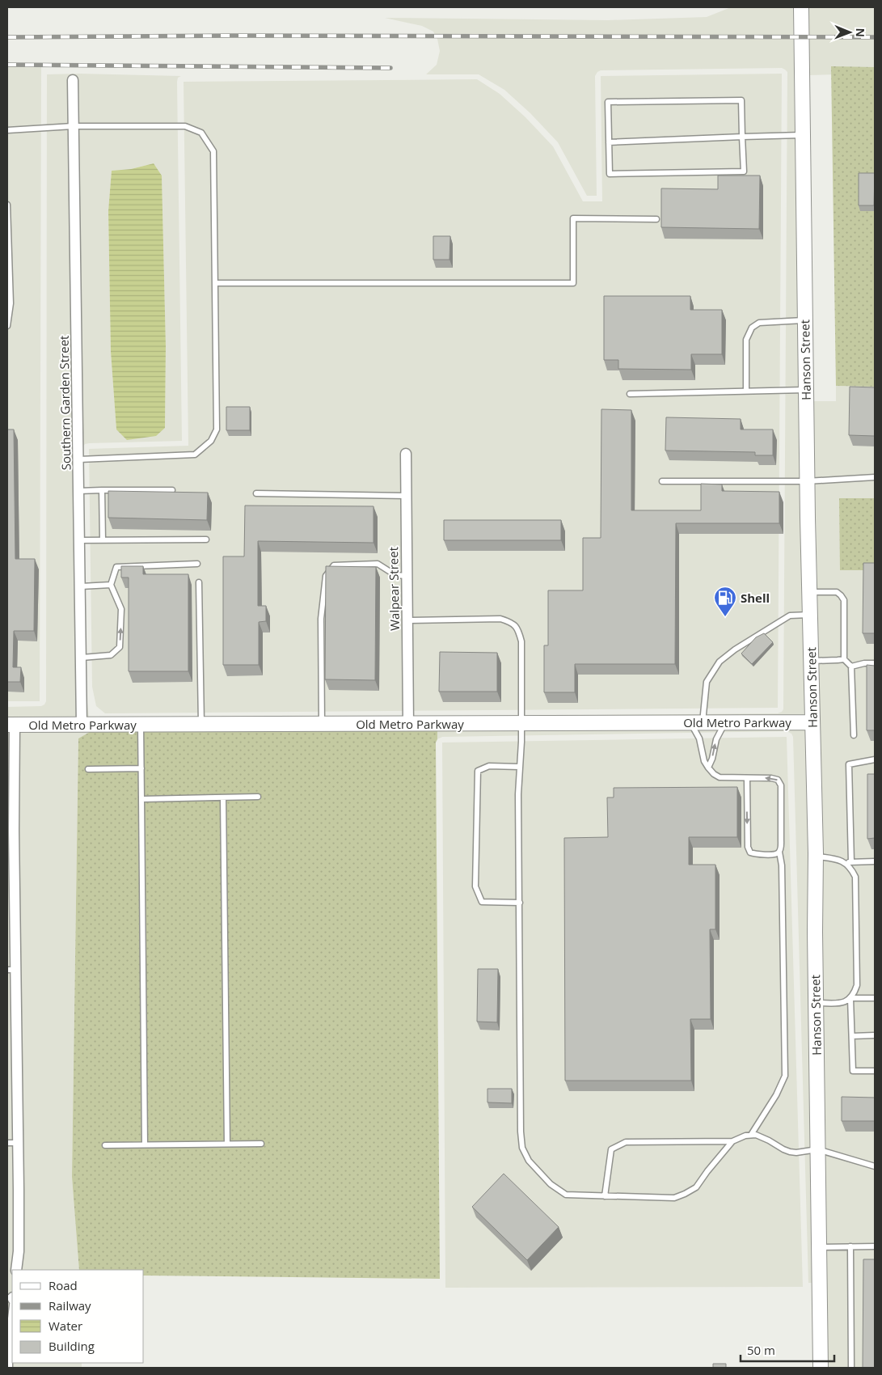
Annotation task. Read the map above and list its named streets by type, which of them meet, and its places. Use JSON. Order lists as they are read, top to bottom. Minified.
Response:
{"streets":{"street":["Hanson Street","Southern Garden Street","Walpear Street","Old Metro Parkway"]},"crossings":[["Hanson Street","Old Metro Parkway"],["Southern Garden Street","Old Metro Parkway"],["Walpear Street","Old Metro Parkway"]],"places":{"fuel station":["Shell"]},"legend":["Road","Railway","Water","Building"],"scale_bar":"50 m","north":"right"}
